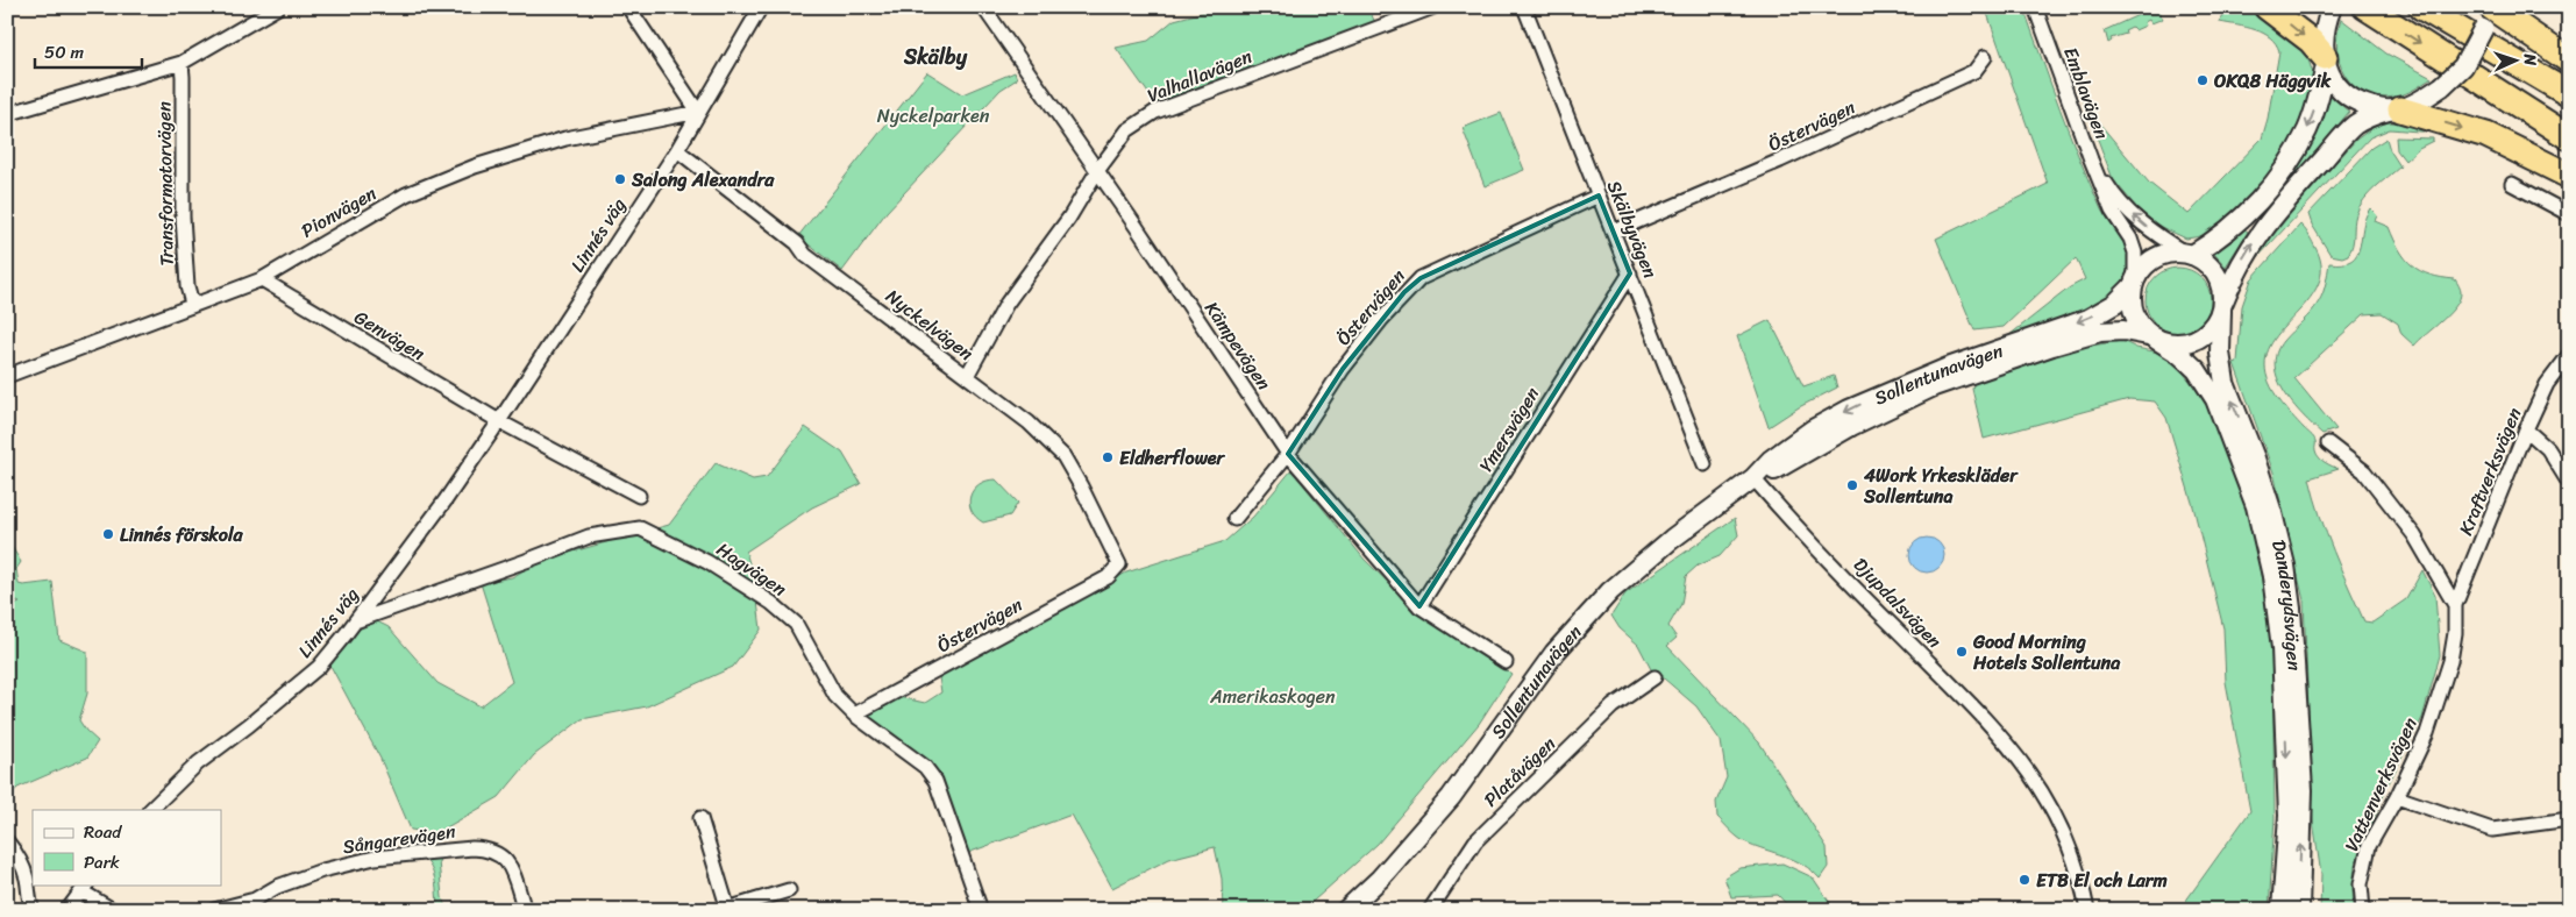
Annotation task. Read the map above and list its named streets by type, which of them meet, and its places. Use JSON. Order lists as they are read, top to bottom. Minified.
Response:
{"streets":{"main road":["Sollentunavägen","Danderydsvägen"],"street":["Valhallavägen","Emblavägen","Östervägen","Transformatorvägen","Pionvägen","Skälbyvägen","Linnés väg","Nyckelvägen","Genvägen","Kämpevägen","Ymersvägen","Kraftverksvägen","Hagvägen","Djupdalsvägen","Platåvägen","Vattenverksvägen","Sångarevägen"]},"crossings":[["Valhallavägen","Nyckelvägen"],["Valhallavägen","Kämpevägen"],["Emblavägen","Sollentunavägen"],["Emblavägen","Danderydsvägen"],["Östervägen","Skälbyvägen"],["Östervägen","Nyckelvägen"],["Östervägen","Kämpevägen"],["Östervägen","Hagvägen"],["Transformatorvägen","Pionvägen"],["Pionvägen","Linnés väg"],["Pionvägen","Genvägen"],["Skälbyvägen","Ymersvägen"],["Linnés väg","Nyckelvägen"],["Linnés väg","Genvägen"],["Linnés väg","Hagvägen"],["Kämpevägen","Ymersvägen"],["Sollentunavägen","Djupdalsvägen"],["Sollentunavägen","Danderydsvägen"],["Kraftverksvägen","Vattenverksvägen"]],"districts":["Skälby"],"parks":["Nyckelparken","Amerikaskogen"],"places":["OKQ8 Häggvik","Salong Alexandra","Eldherflower","4Work Yrkeskläder Sollentuna","Linnés förskola","Good Morning Hotels Sollentuna","ETB El och Larm"],"legend":["Road","Park"],"scale_bar":"50 m","north":"right"}
